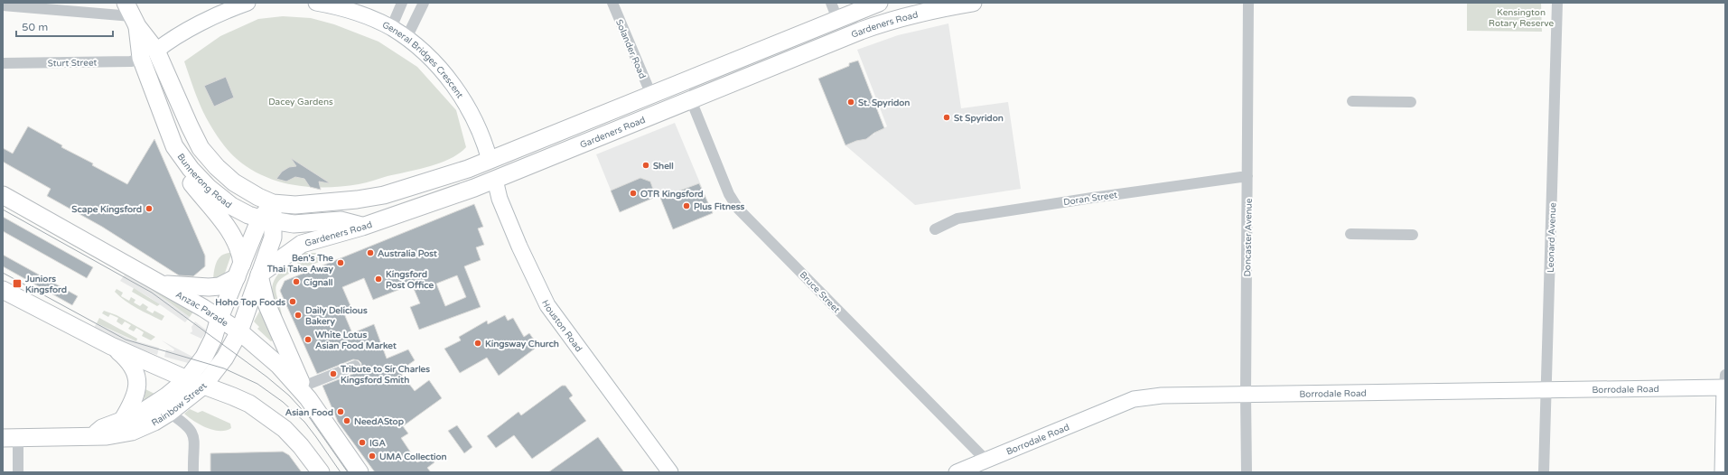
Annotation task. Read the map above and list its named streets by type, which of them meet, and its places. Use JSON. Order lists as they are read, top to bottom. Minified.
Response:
{"streets":{"main road":["Gardeners Road","Bunnerong Road","Anzac Parade","Rainbow Street"],"street":["Solander Road","General Bridges Crescent","Sturt Street","Doran Street","Doncaster Avenue","Leonard Avenue","Bruce Street","Houston Road","Borrodale Road"]},"crossings":[["Gardeners Road","Bunnerong Road"],["Gardeners Road","Bruce Street"],["Gardeners Road","Houston Road"],["General Bridges Crescent","Houston Road"],["Sturt Street","Bunnerong Road"],["Doran Street","Doncaster Avenue"],["Doncaster Avenue","Borrodale Road"],["Leonard Avenue","Borrodale Road"],["Bruce Street","Borrodale Road"],["Anzac Parade","Rainbow Street"]],"parks":["Kensington Rotary Reserve","Dacey Gardens"],"places":{"other":["St. Spyridon","St Spyridon","Shell","OTR Kingsford","Plus Fitness","Scape Kingsford","Australia Post","Ben's The Thai Take Away","Kingsford Post Office","Cignall","Hoho Top Foods","Daily Delicious Bakery","White Lotus Asian Food Market","Kingsway Church","Tribute to Sir Charles Kingsford Smith","Asian Food","NeedAStop","IGA","UMA Collection"],"transit":["Juniors Kingsford"]},"scale_bar":"50 m"}
